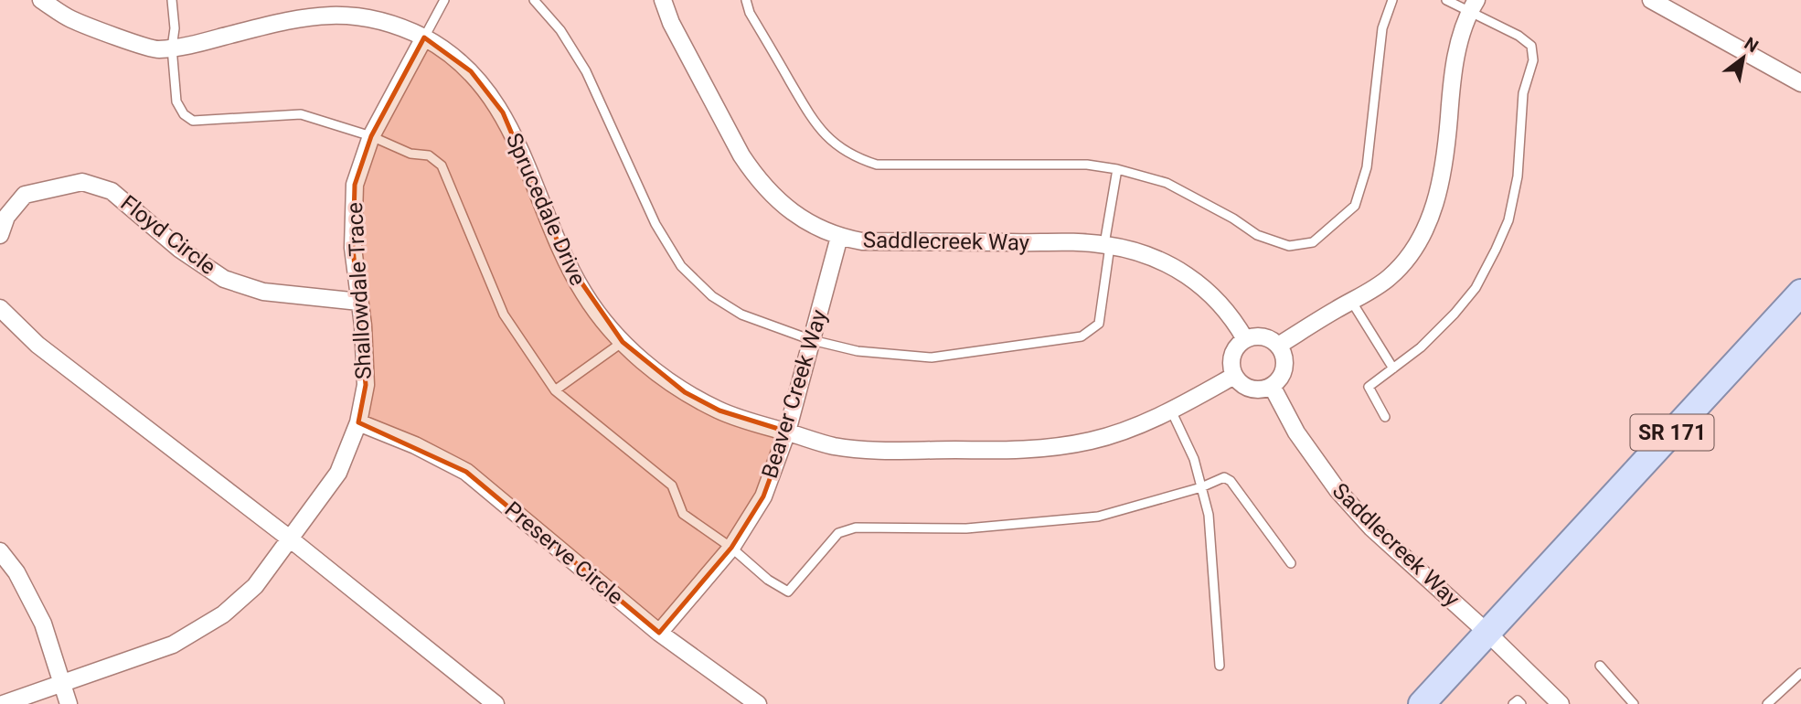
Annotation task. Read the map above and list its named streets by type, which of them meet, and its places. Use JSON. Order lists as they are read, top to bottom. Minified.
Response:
{"streets":{"main road":["SR 171"],"street":["Sprucedale Drive","Floyd Circle","Saddlecreek Way","Shallowdale Trace","Beaver Creek Way","Preserve Circle"]},"crossings":[["Sprucedale Drive","Saddlecreek Way"],["Sprucedale Drive","Shallowdale Trace"],["Sprucedale Drive","Beaver Creek Way"],["Floyd Circle","Shallowdale Trace"],["Saddlecreek Way","Beaver Creek Way"],["Saddlecreek Way","SR 171"],["Shallowdale Trace","Preserve Circle"],["Beaver Creek Way","Preserve Circle"]],"north":"top right"}
